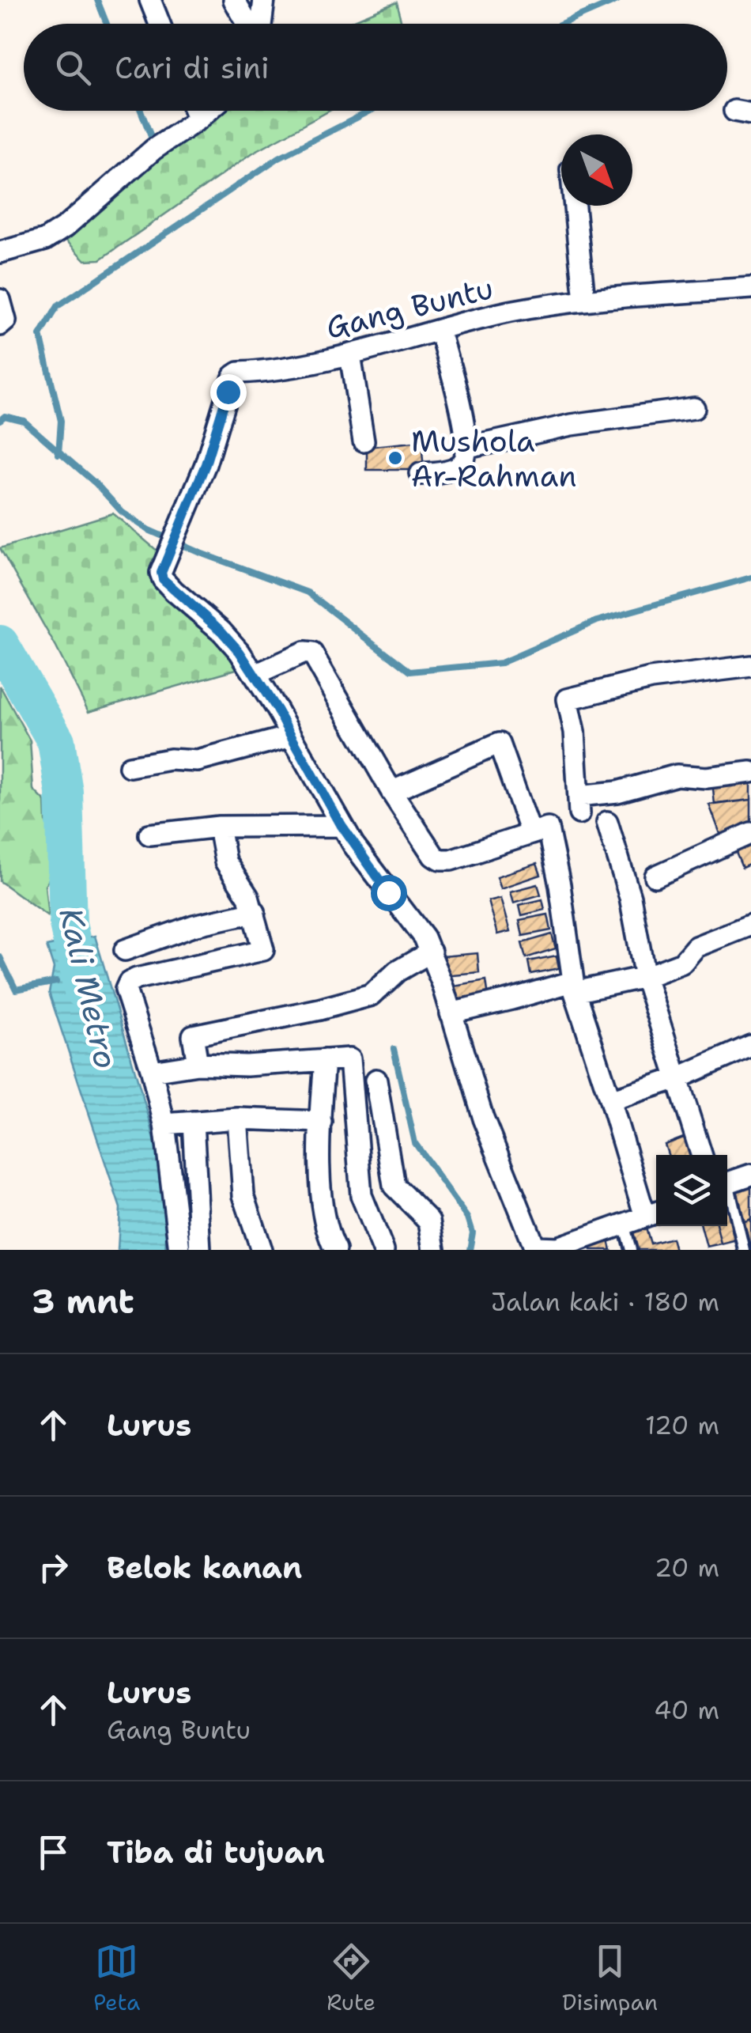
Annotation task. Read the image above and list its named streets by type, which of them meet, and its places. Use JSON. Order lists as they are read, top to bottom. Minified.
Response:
{"streets":{"street":["Gang Buntu"]},"water":["Kali Metro"],"places":["Mushola Ar-Rahman"],"north":"bottom right","page":{"search":"Cari di sini","heading":["3 mnt","Jalan kaki · 180 m"],"list":[["Lurus","120 m"],["Belok kanan","20 m"],["Lurus","Gang Buntu","40 m"],"Tiba di tujuan"],"nav":["Peta","Rute","Disimpan"]}}
